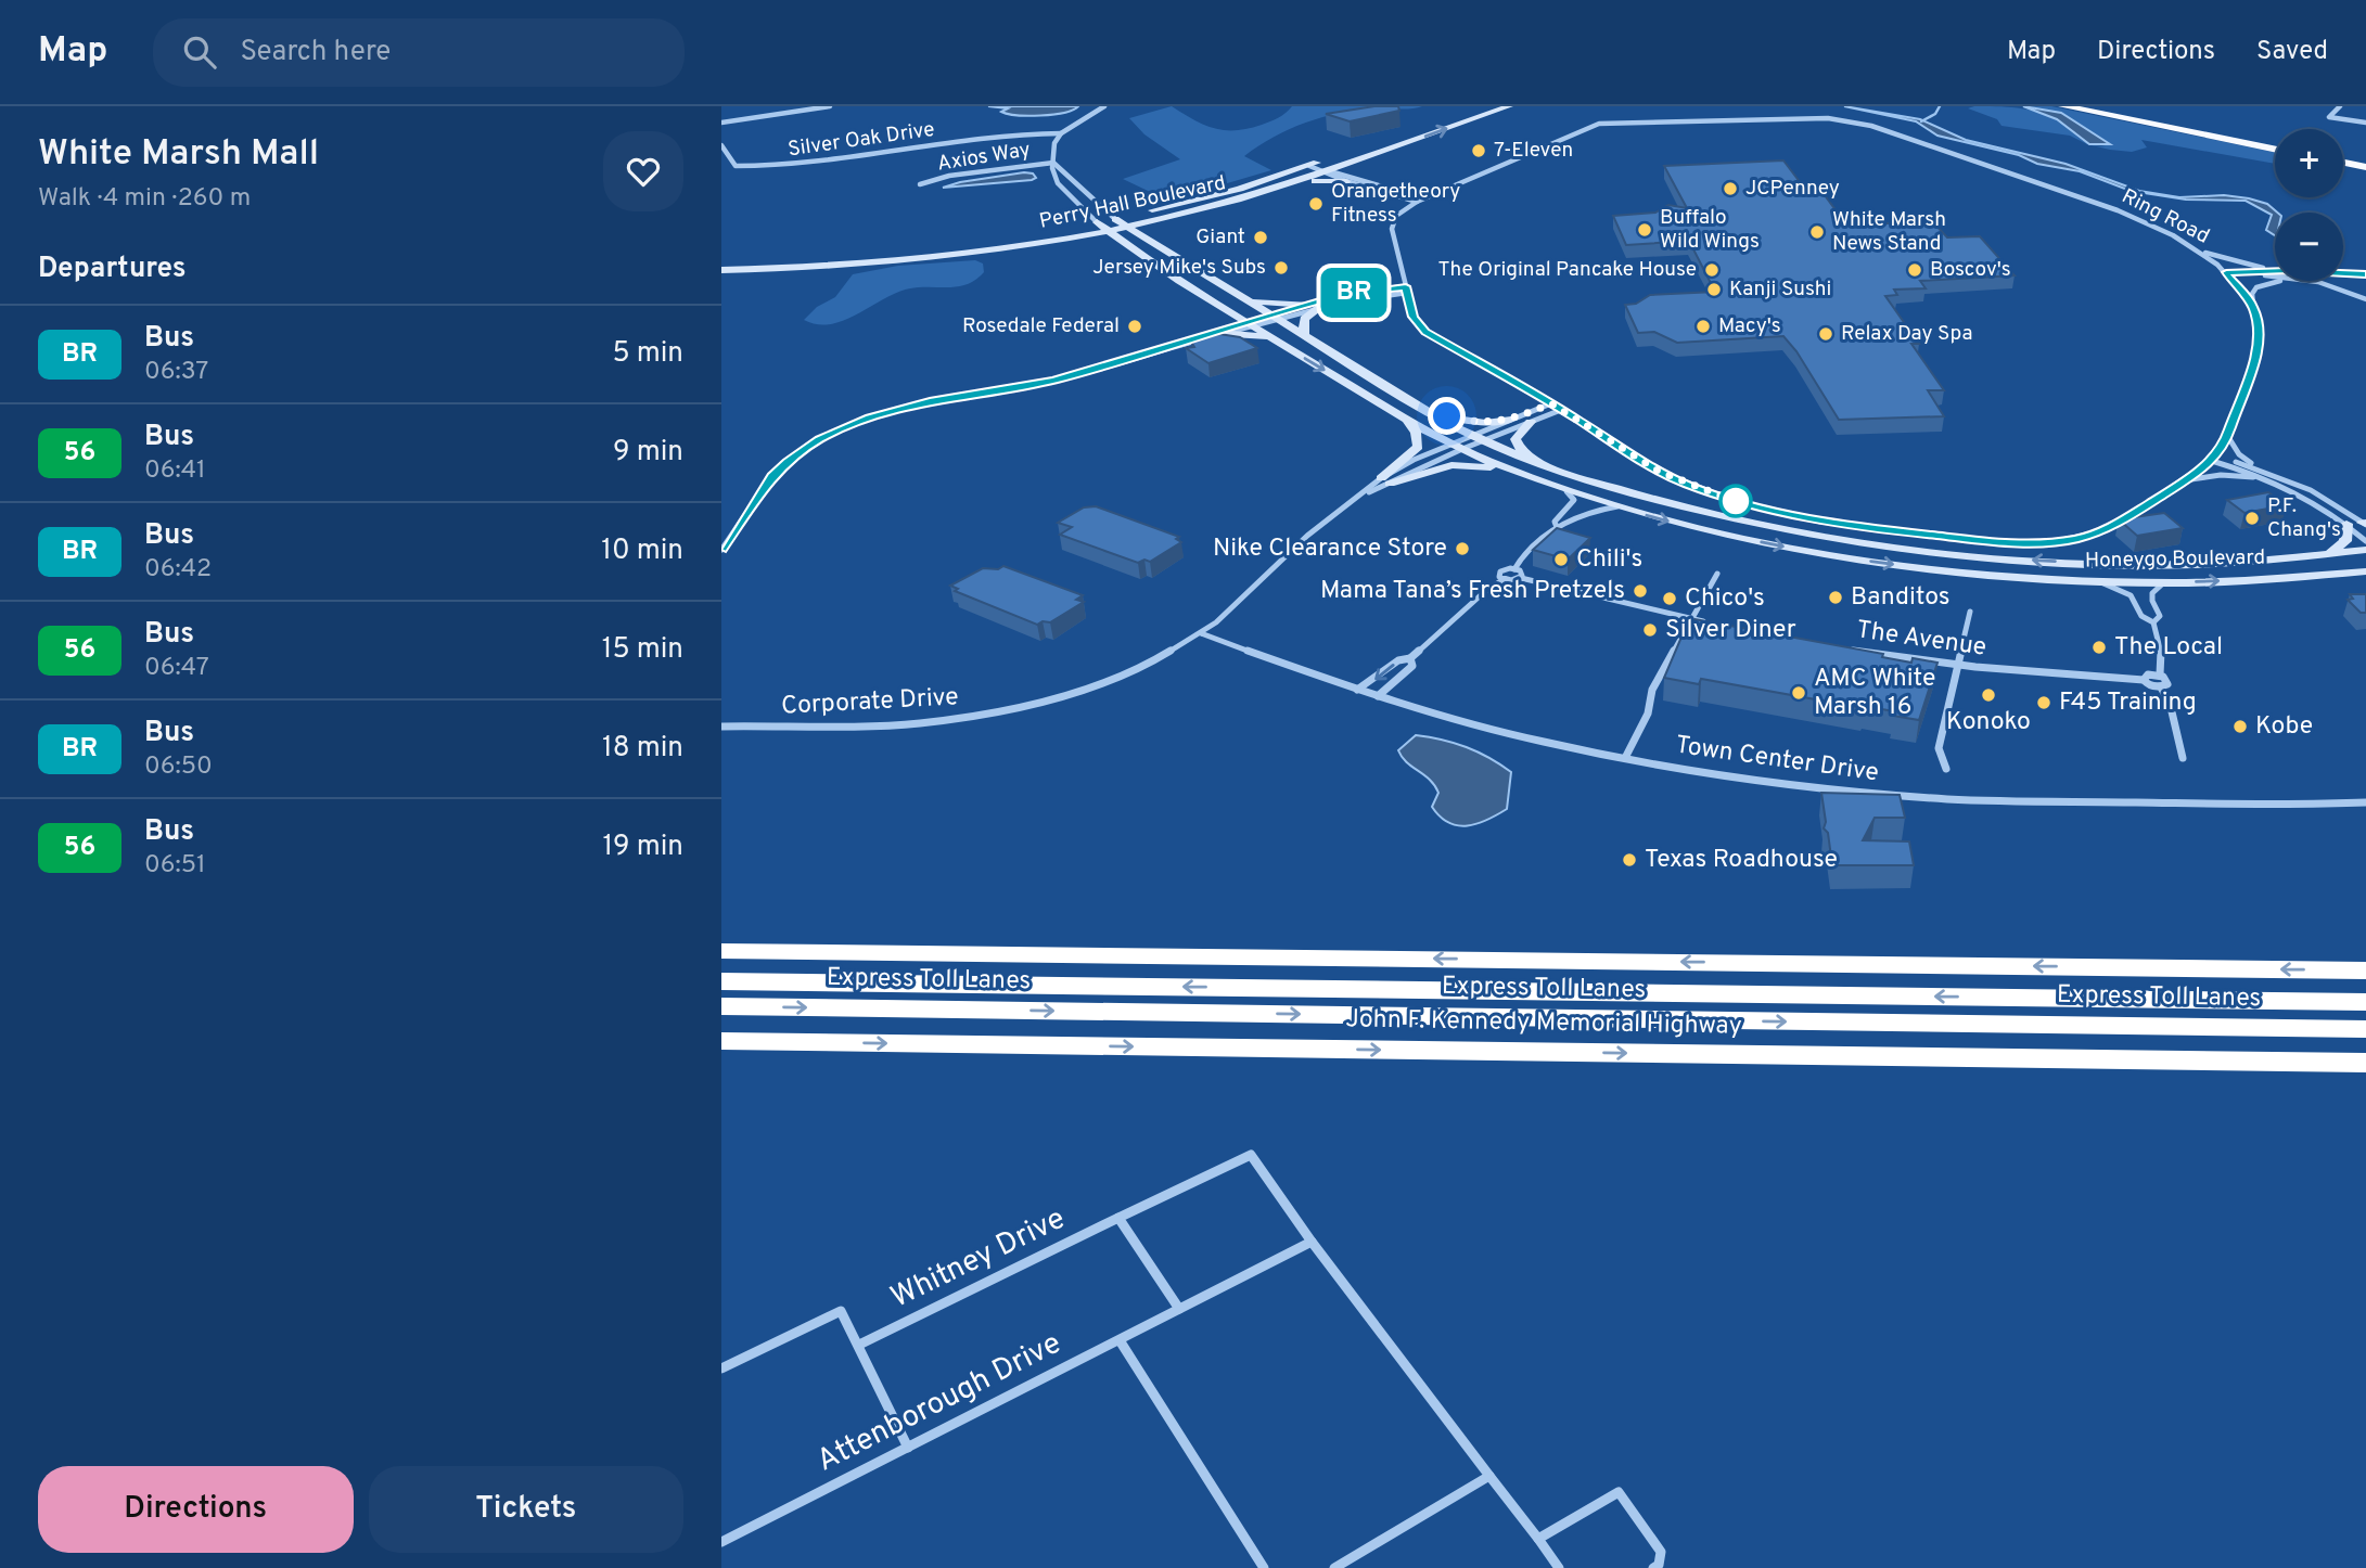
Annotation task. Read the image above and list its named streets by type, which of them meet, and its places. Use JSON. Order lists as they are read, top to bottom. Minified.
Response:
{"streets":{"highway":["Express Toll Lanes","John F. Kennedy Memorial Highway"],"main road":["Perry Hall Boulevard","Honeygo Boulevard"],"street":["Silver Oak Drive","Axios Way","Ring Road","The Avenue","Corporate Drive","Town Center Drive","Whitney Drive","Attenborough Drive"]},"crossings":[["Axios Way","Honeygo Boulevard"],["Perry Hall Boulevard","Honeygo Boulevard"],["Honeygo Boulevard","Corporate Drive"],["Corporate Drive","Town Center Drive"]],"places":["7-Eleven","JCPenney","Orangetheory Fitness","Buffalo Wild Wings","White Marsh News Stand","Giant","Jersey Mike's Subs","The Original Pancake House","Boscov's","Kanji Sushi","Rosedale Federal","Macy's","Relax Day Spa","P.F. Chang's","Nike Clearance Store","Chili's","Mama Tana’s Fresh Pretzels","Banditos","Chico's","Silver Diner","The Local","AMC White Marsh 16","Konoko","F45 Training","Kobe","Texas Roadhouse"],"lines":["bus line BR"],"page":{"header":"Map","search":"Search here","nav":["Map","Directions","Saved"],"heading":[["White Marsh Mall","Walk · 4 min · 260 m"],"Departures"],"on_map":"BR","map_buttons":["+","−"],"list":[{"mark":"BR","name":"Bus","note":"06:37","value":"5 min"},{"mark":"56","name":"Bus","note":"06:41","value":"9 min"},{"mark":"BR","name":"Bus","note":"06:42","value":"10 min"},{"mark":"56","name":"Bus","note":"06:47","value":"15 min"},{"mark":"BR","name":"Bus","note":"06:50","value":"18 min"},{"mark":"56","name":"Bus","note":"06:51","value":"19 min"}],"buttons":["Directions","Tickets"]}}
